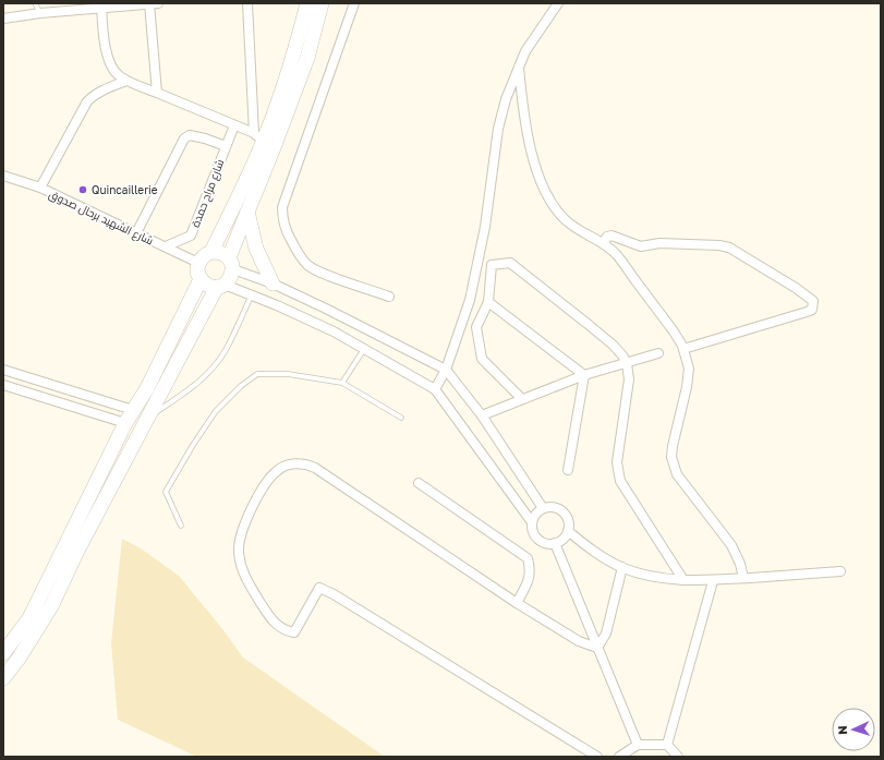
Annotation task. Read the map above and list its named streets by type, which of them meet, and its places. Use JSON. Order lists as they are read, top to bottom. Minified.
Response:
{"streets":{"street":["شارع مراح حمدة","شارع الشهيد برحال صدوق"]},"crossings":[["شارع مراح حمدة","شارع الشهيد برحال صدوق"]],"places":["Quincaillerie"],"north":"left"}
